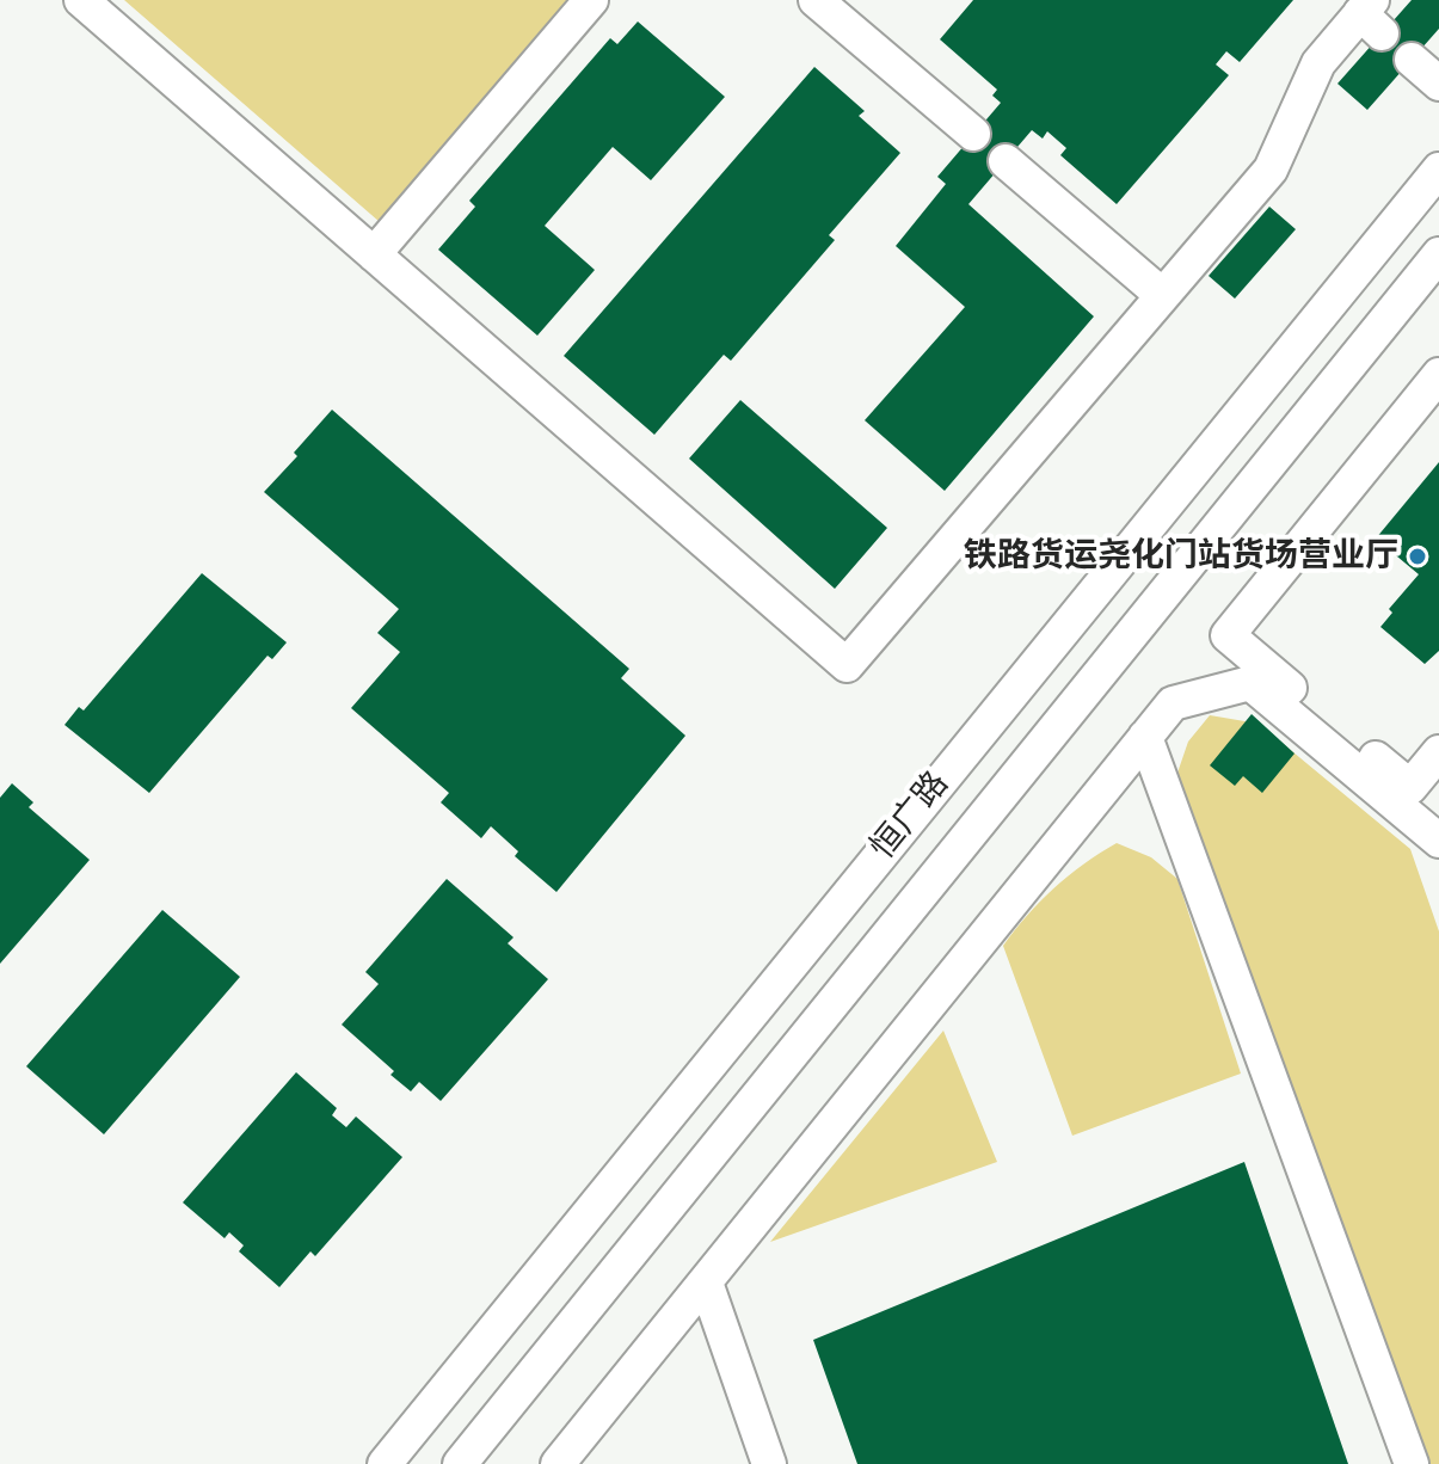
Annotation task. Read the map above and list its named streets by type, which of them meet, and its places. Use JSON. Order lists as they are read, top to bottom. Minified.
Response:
{"streets":{"street":["恒广路"]},"places":["铁路货运尧化门站货场营业厅"]}
